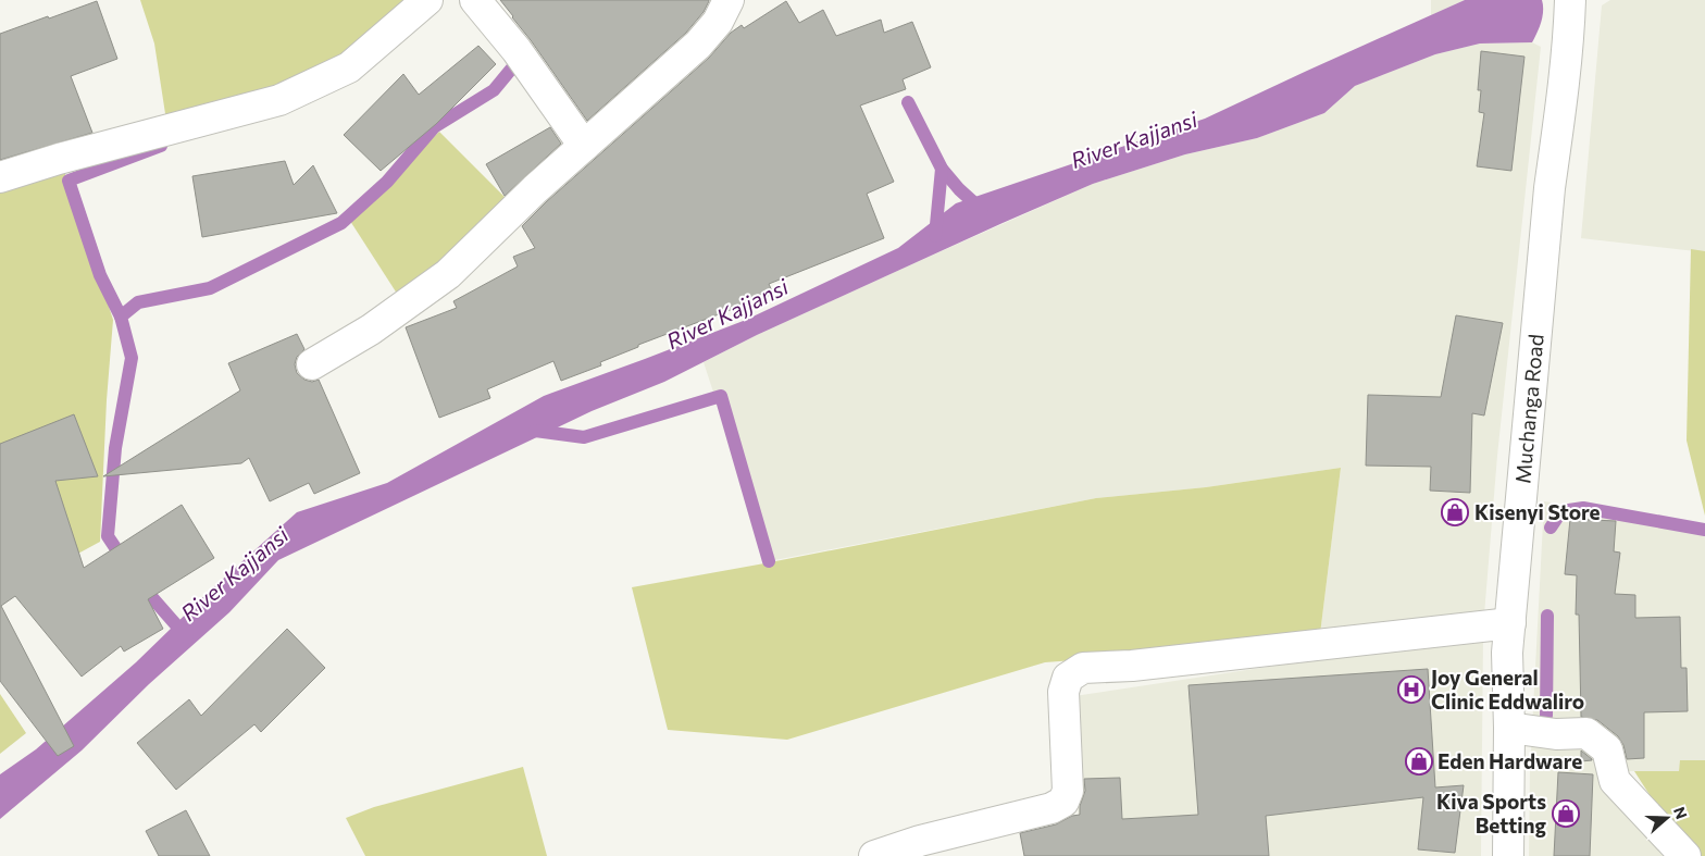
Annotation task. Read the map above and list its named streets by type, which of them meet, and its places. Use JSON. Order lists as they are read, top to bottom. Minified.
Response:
{"streets":{"street":["Muchanga Road"]},"water":["River Kajjansi"],"places":{"shop":["Kisenyi Store","Eden Hardware","Kiva Sports Betting"],"hospital":["Joy General Clinic Eddwaliro"]},"north":"right"}
